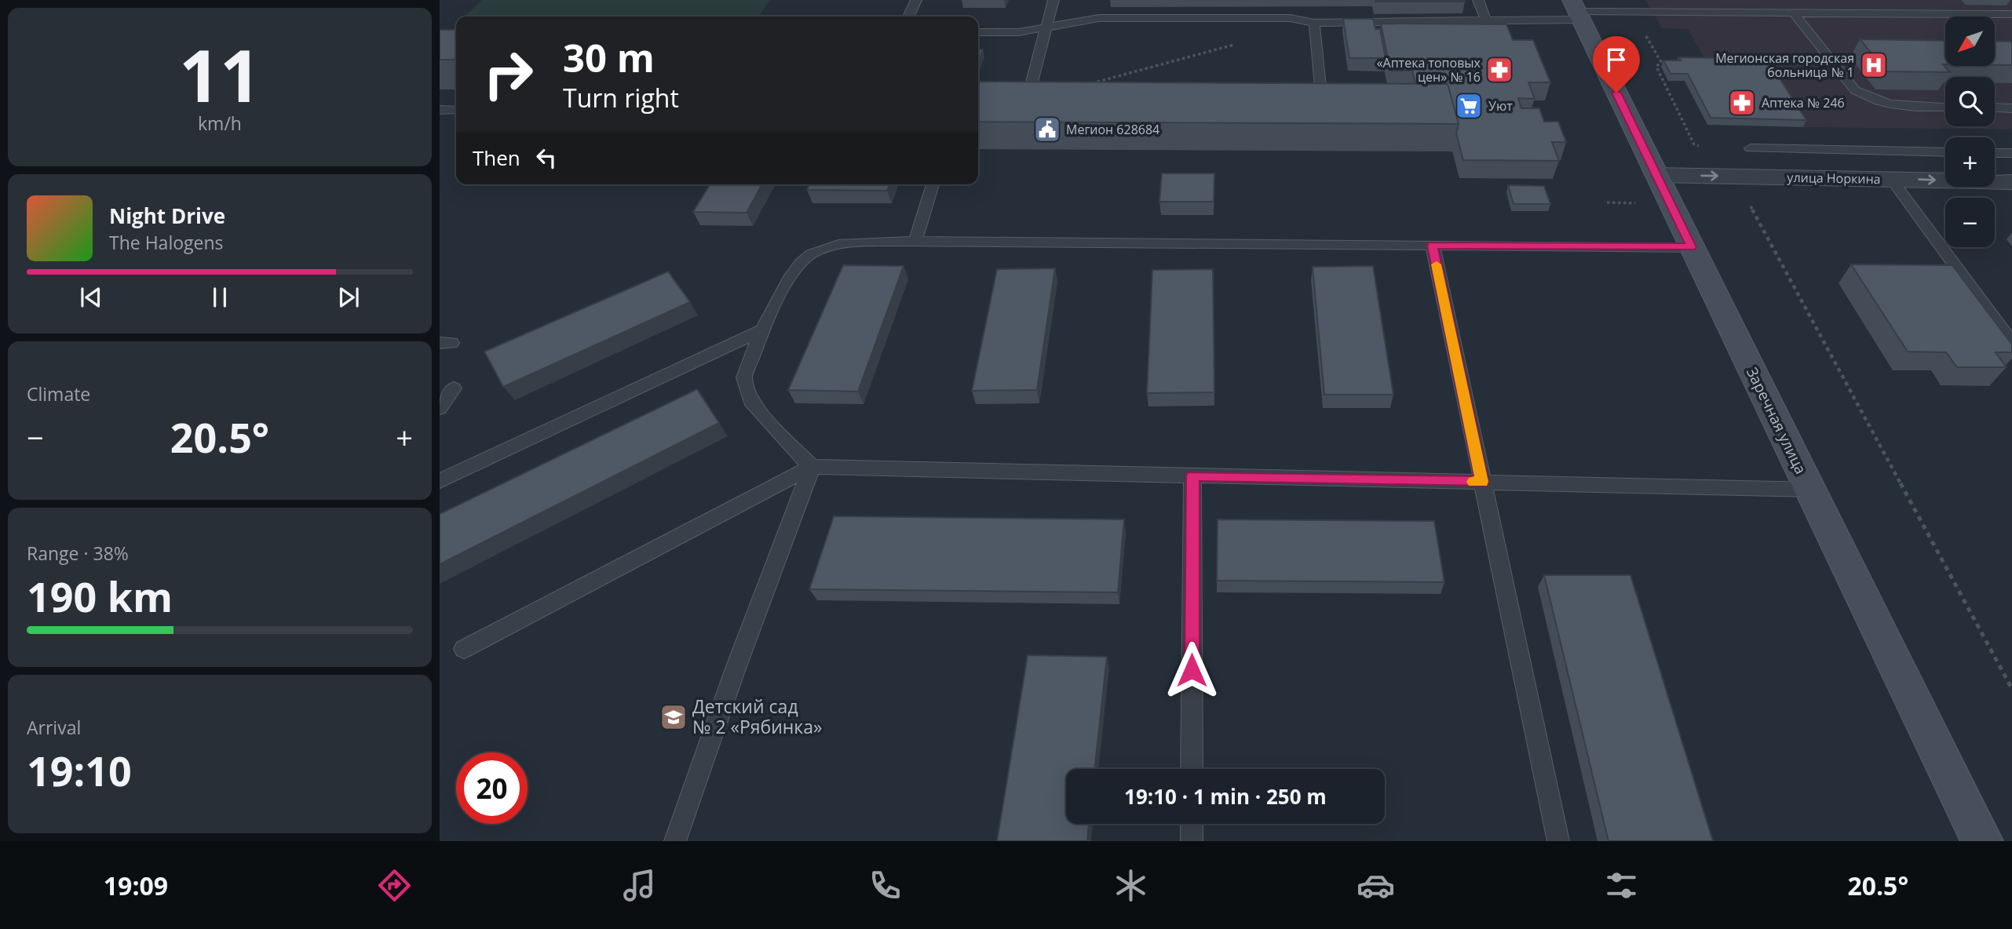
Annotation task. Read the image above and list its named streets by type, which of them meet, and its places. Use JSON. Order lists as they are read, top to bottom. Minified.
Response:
{"streets":{"main road":["Заречная улица"],"street":["улица Норкина"]},"crossings":[["улица Норкина","Заречная улица"]],"one_way":["улица Норкина"],"places":{"hospital":["Мегионская городская больница № 1"],"pharmacy":["«Аптека топовых цен» № 16","Аптека № 246"],"supermarket":["Уют"],"public building":["Мегион 628684"],"school or university":["Детский сад № 2 «Рябинка»"]},"north":"bottom left","page":{"tile":[["11","km/h"],"Climate",["Range · 38%","190 km"],["Arrival","19:10"]],"map_buttons":["+","−"],"turn":["30 m","Turn right"],"then":"Then","song":["Night Drive","The Halogens"],"heat":["−","20.5°","+"],"limit":"20","trip":"19:10 · 1 min · 250 m","tabs":["19:09","20.5°"]}}
